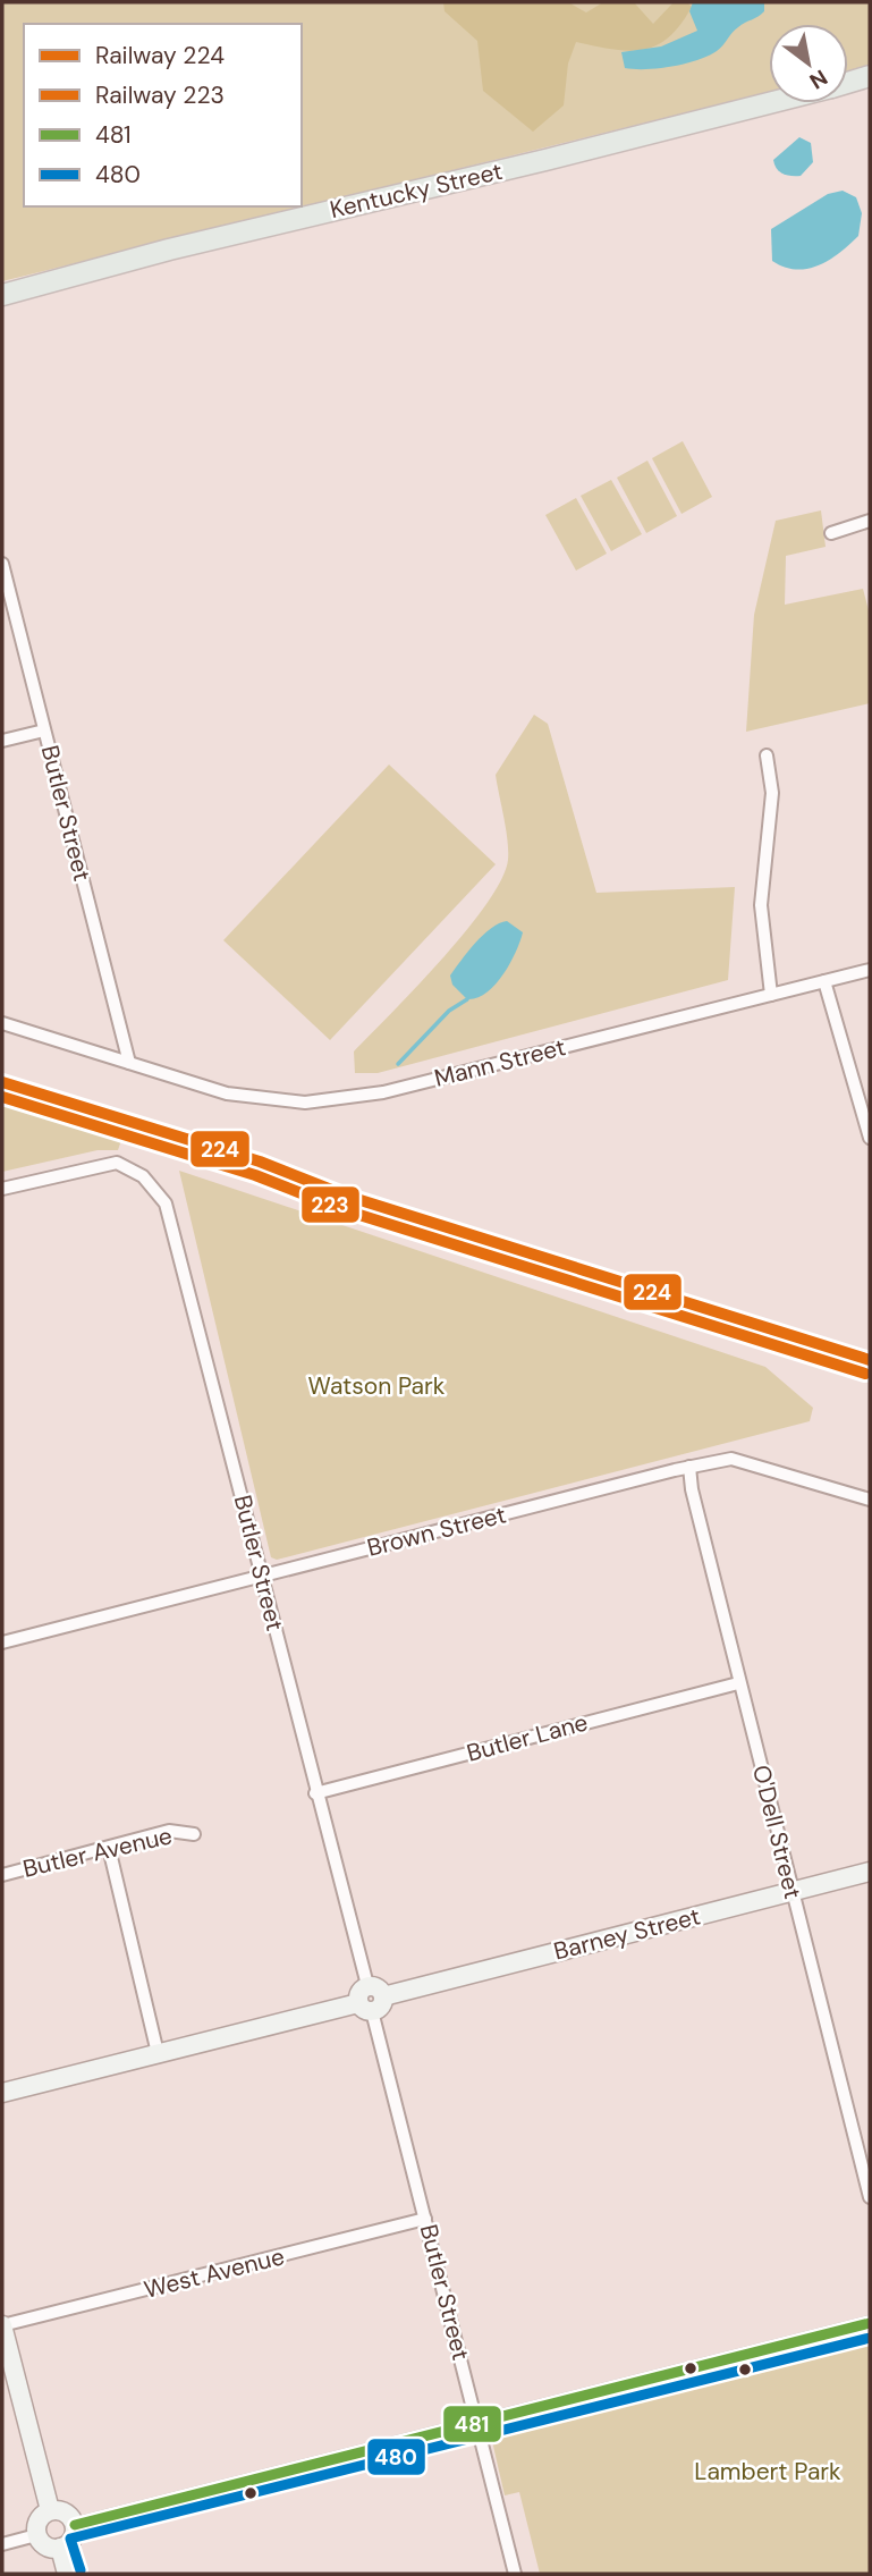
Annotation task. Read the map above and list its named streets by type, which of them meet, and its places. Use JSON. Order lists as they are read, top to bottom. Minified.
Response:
{"streets":{"main road":["Kentucky Street"],"street":["Butler Street","Mann Street","Brown Street","Butler Lane","O'Dell Street","Butler Avenue","Barney Street","West Avenue"]},"crossings":[["Butler Street","Mann Street"],["Butler Street","Brown Street"],["Butler Street","Butler Lane"],["Butler Street","Barney Street"],["Butler Street","West Avenue"],["Brown Street","O'Dell Street"],["Butler Lane","O'Dell Street"],["O'Dell Street","Barney Street"]],"parks":["Watson Park","Lambert Park"],"lines":["rail line 224","rail line 223","transit line 481","transit line 480"],"legend":["Railway 224","Railway 223","481","480"],"north":"bottom right"}
